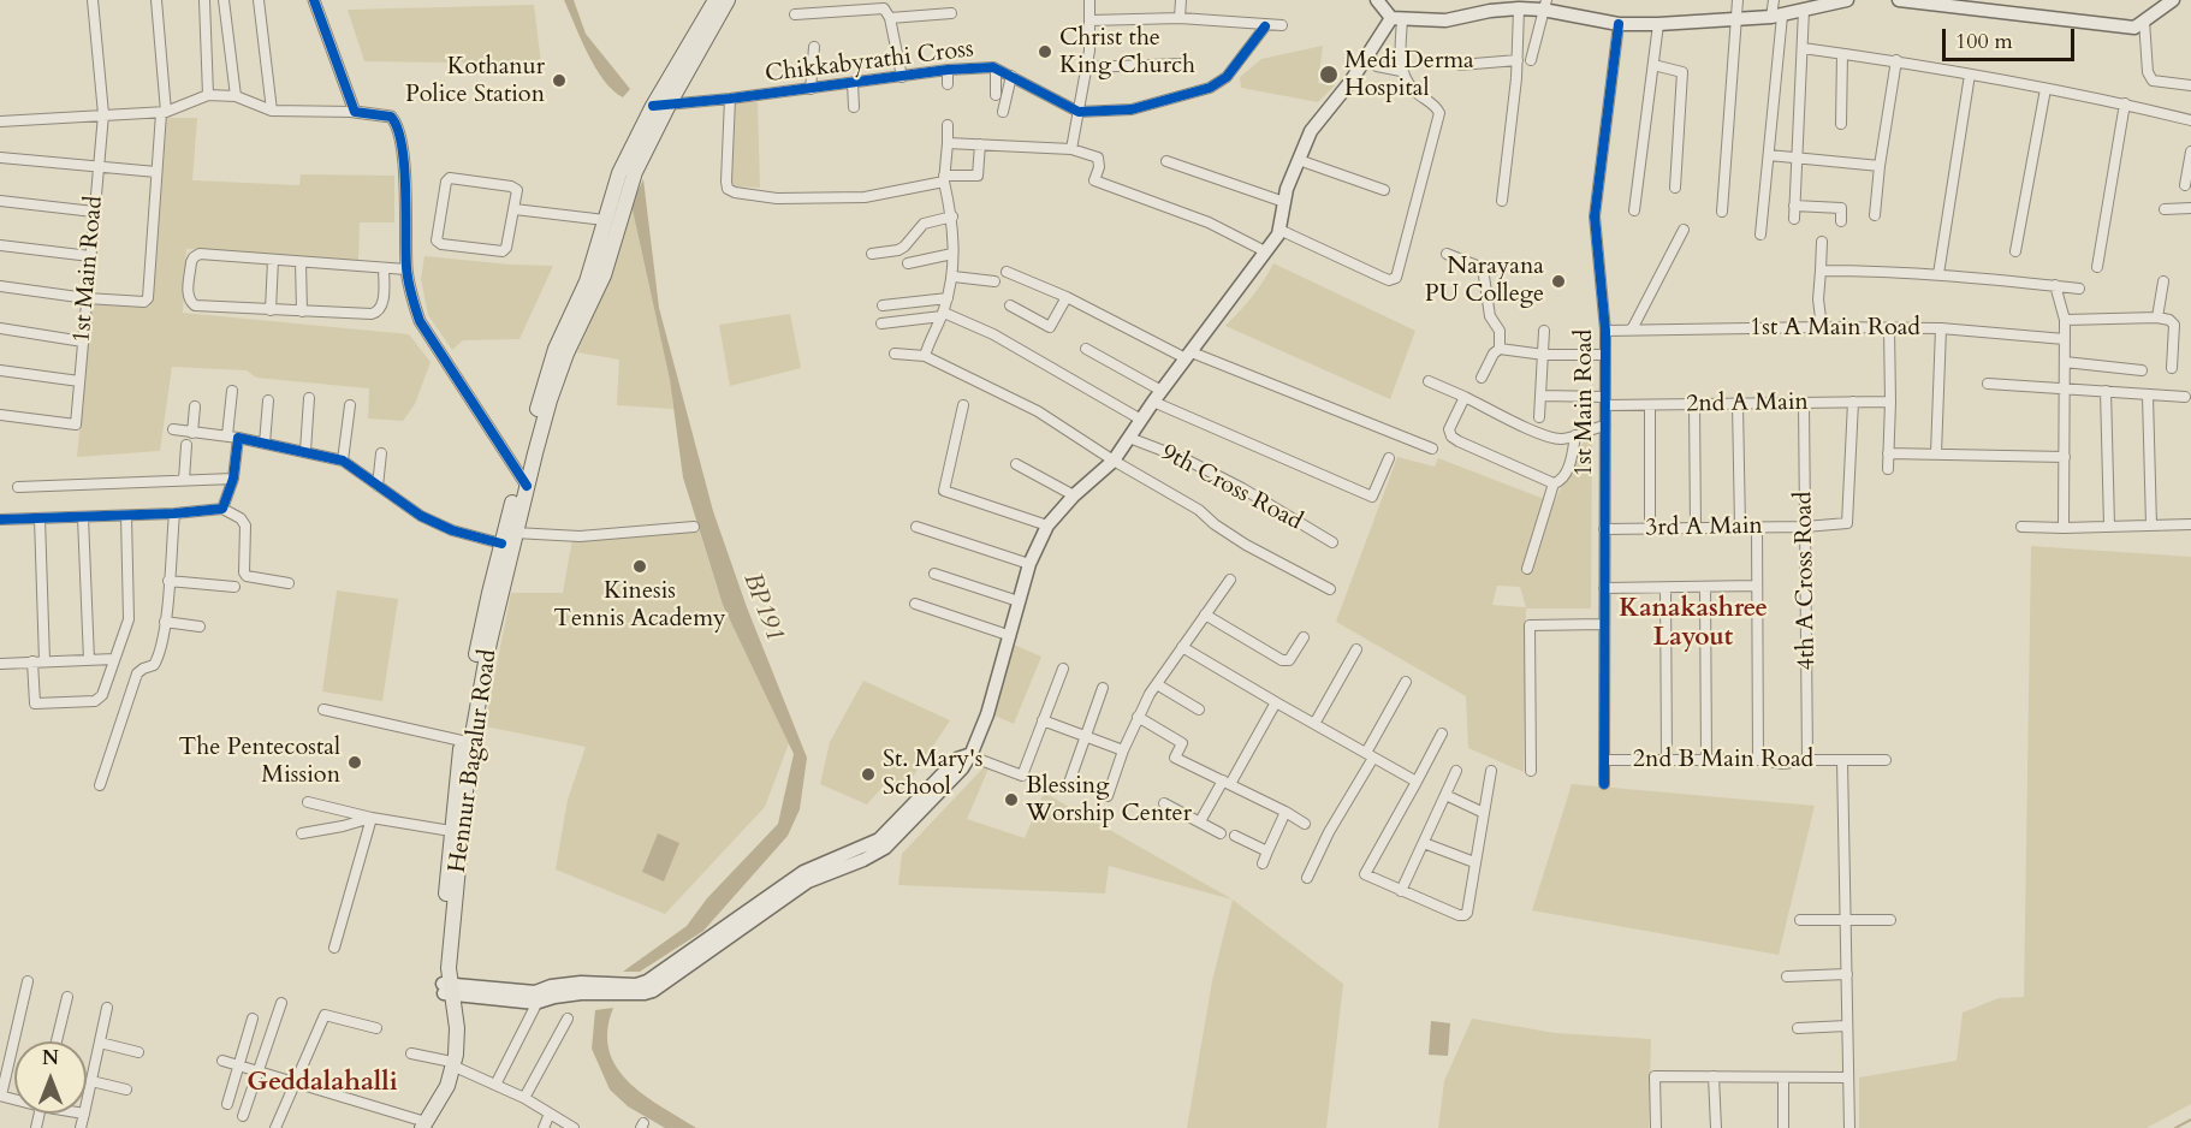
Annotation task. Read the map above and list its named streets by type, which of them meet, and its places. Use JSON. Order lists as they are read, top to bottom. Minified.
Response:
{"streets":{"main road":["Hennur Bagalur Road"],"street":["Chikkabyrathi Cross","1st Main Road","1st A Main Road","2nd A Main","9th Cross Road","3rd A Main","4th A Cross Road","2nd B Main Road"]},"crossings":[["Chikkabyrathi Cross","Hennur Bagalur Road"],["1st Main Road","1st A Main Road"],["1st Main Road","2nd A Main"],["1st Main Road","3rd A Main"],["1st Main Road","2nd B Main Road"],["2nd A Main","3rd A Main"],["2nd A Main","4th A Cross Road"],["3rd A Main","4th A Cross Road"],["4th A Cross Road","2nd B Main Road"]],"districts":["Kanakashree Layout","Geddalahalli"],"water":["BP191"],"places":["Christ the King Church","Medi Derma Hospital","Kothanur Police Station","Narayana PU College","Kinesis Tennis Academy","The Pentecostal Mission","St. Mary's School","Blessing Worship Center"],"scale_bar":"100 m","north":"top"}
